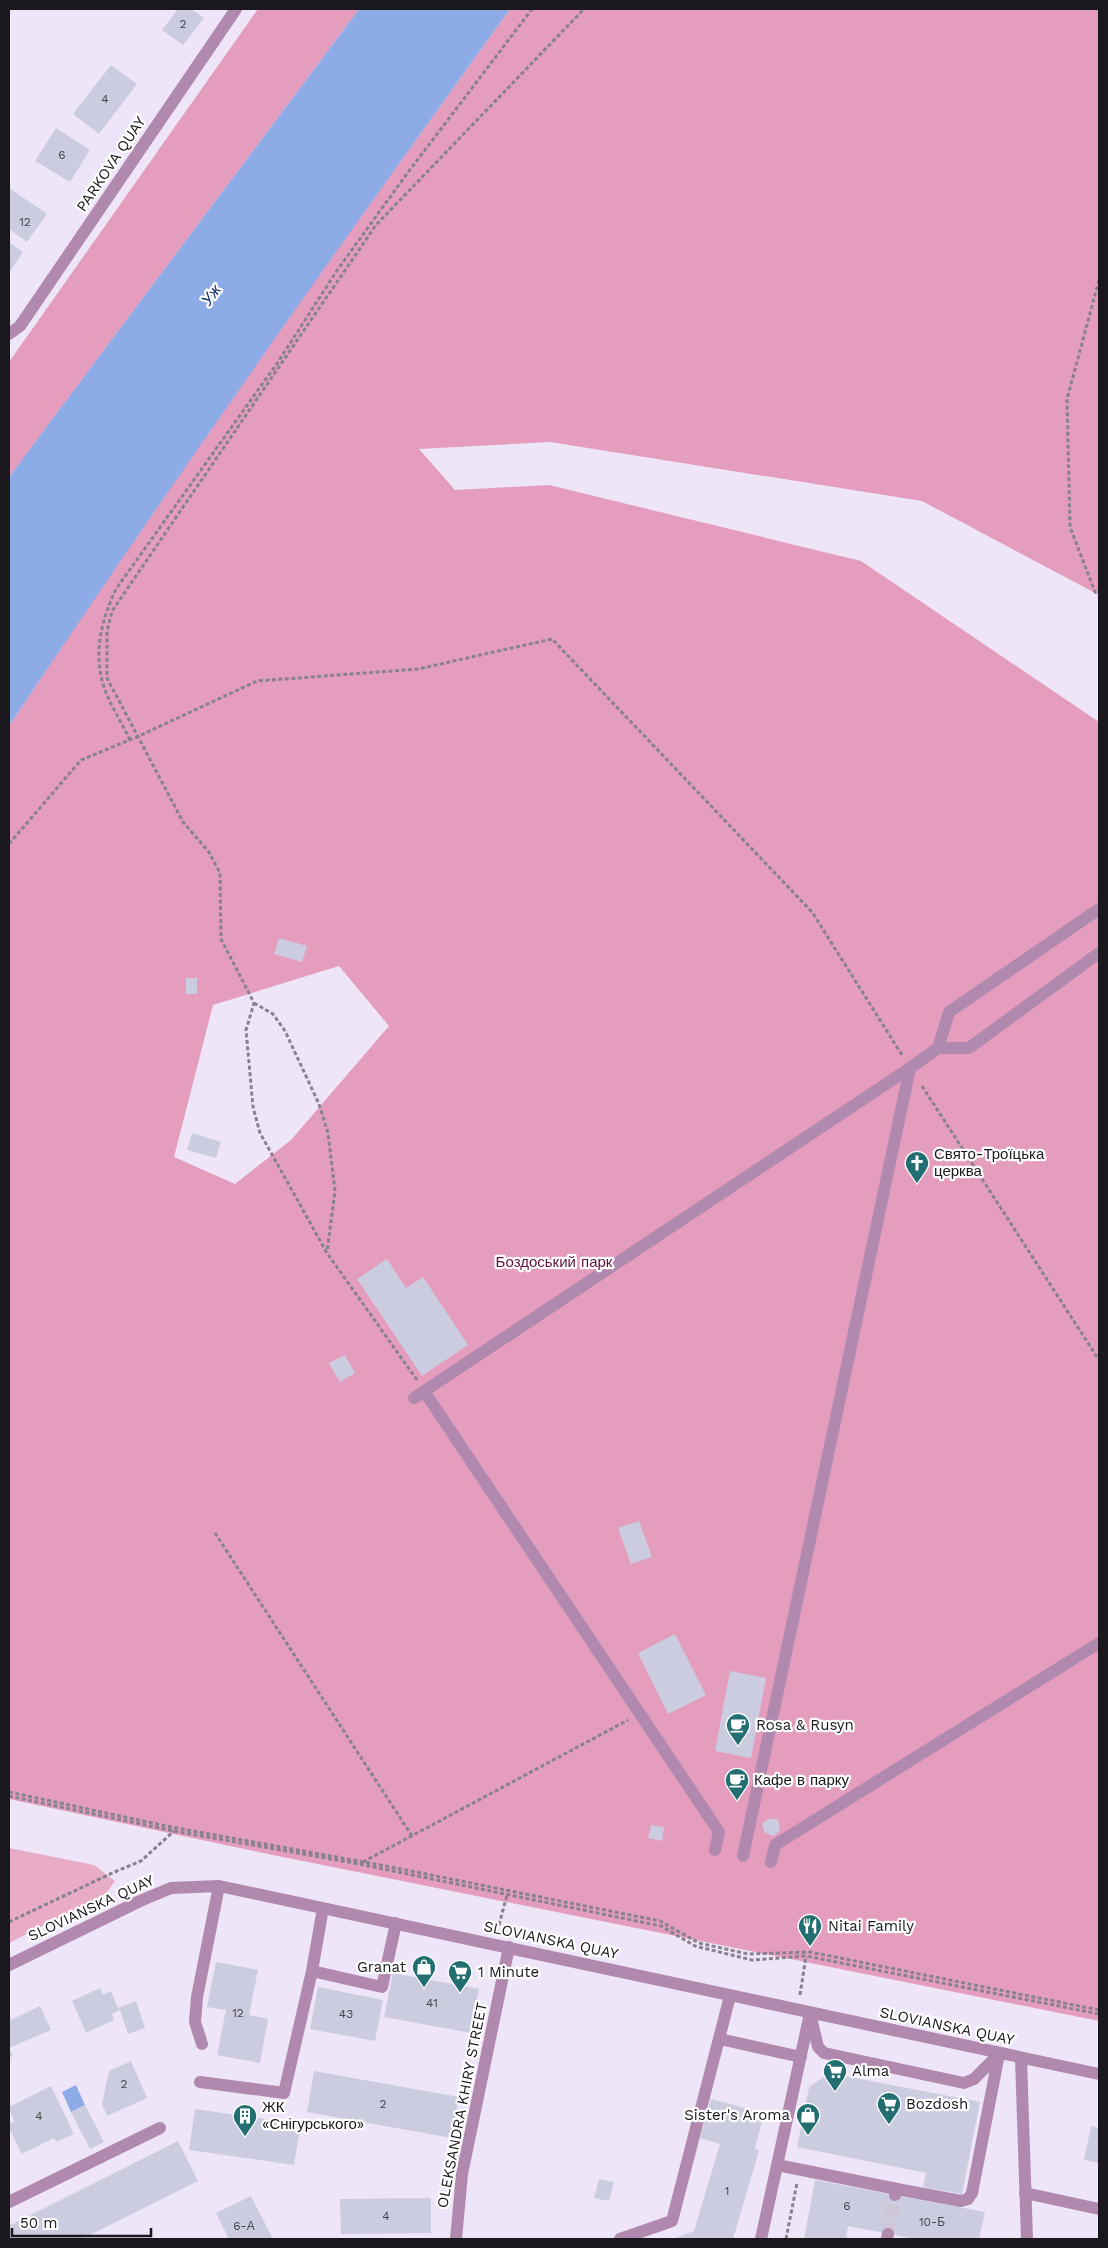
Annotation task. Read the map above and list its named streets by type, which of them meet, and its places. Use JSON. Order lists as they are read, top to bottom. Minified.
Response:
{"streets":{"street":["PARKOVA QUAY","SLOVIANSKA QUAY","OLEKSANDRA KHIRY STREET"]},"crossings":[["SLOVIANSKA QUAY","OLEKSANDRA KHIRY STREET"]],"water":["Уж"],"parks":["Боздоський парк"],"places":{"church":["Свято-Троїцька церква"],"cafe":["Rosa & Rusyn","Кафе в парку"],"restaurant":["Nitai Family"],"shop":["Granat","Sister's Aroma"],"supermarket":["1 Minute","Alma","Bozdosh"],"building":["ЖК «Снігурського»"]},"house_numbers":["2","4","6","12","41","12","43","2","2","4","1","6","4","10-Б","6-А"],"scale_bar":"50 m"}
